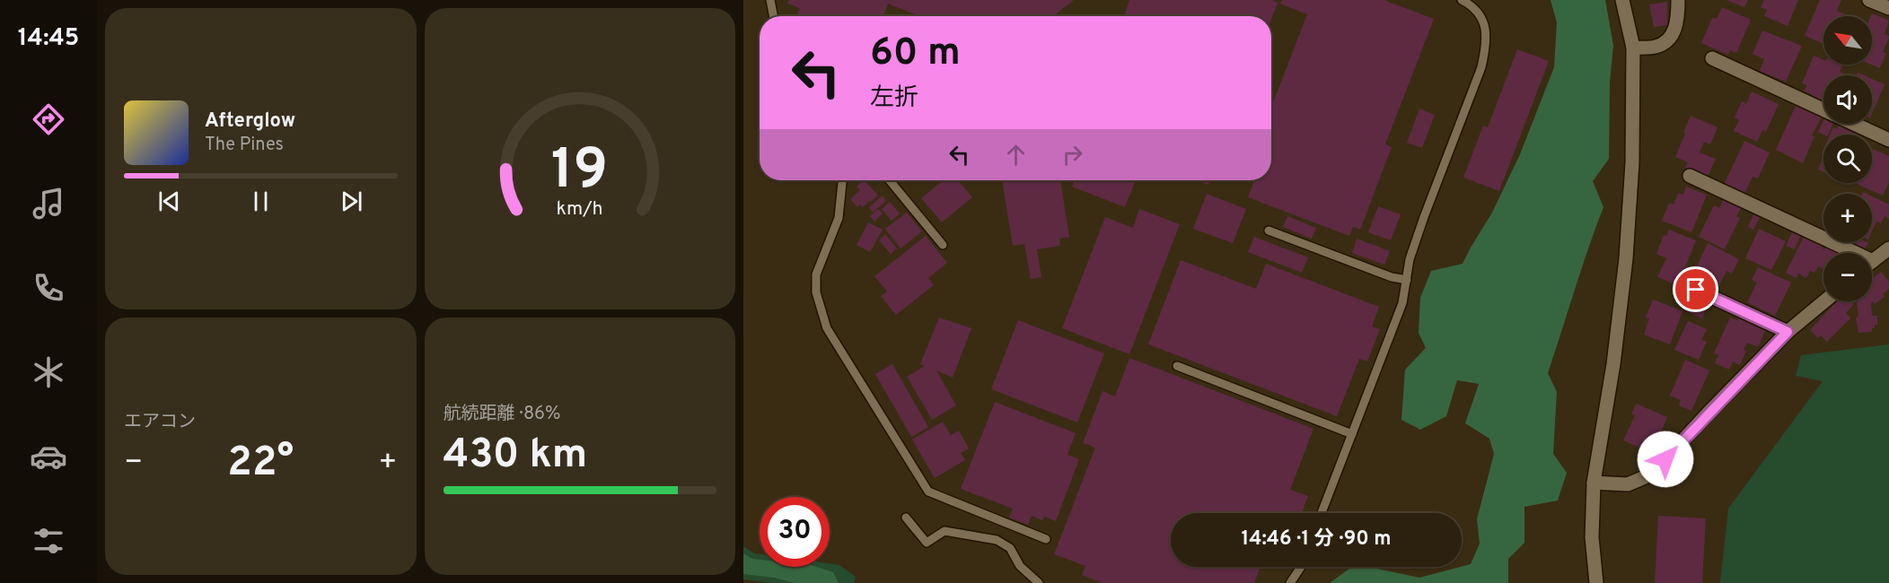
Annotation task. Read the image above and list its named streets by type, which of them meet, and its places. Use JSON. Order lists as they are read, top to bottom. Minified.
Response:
{"north":"top left","page":{"tabs":"14:45","map_buttons":["+","−"],"turn":["60 m","左折"],"song":["Afterglow","The Pines"],"tile":["エアコン",["航続距離 · 86%","430 km"]],"heat":["−","22°","+"],"limit":"30","trip":"14:46 · 1 分 · 90 m","gauge":["19","km/h"]}}
